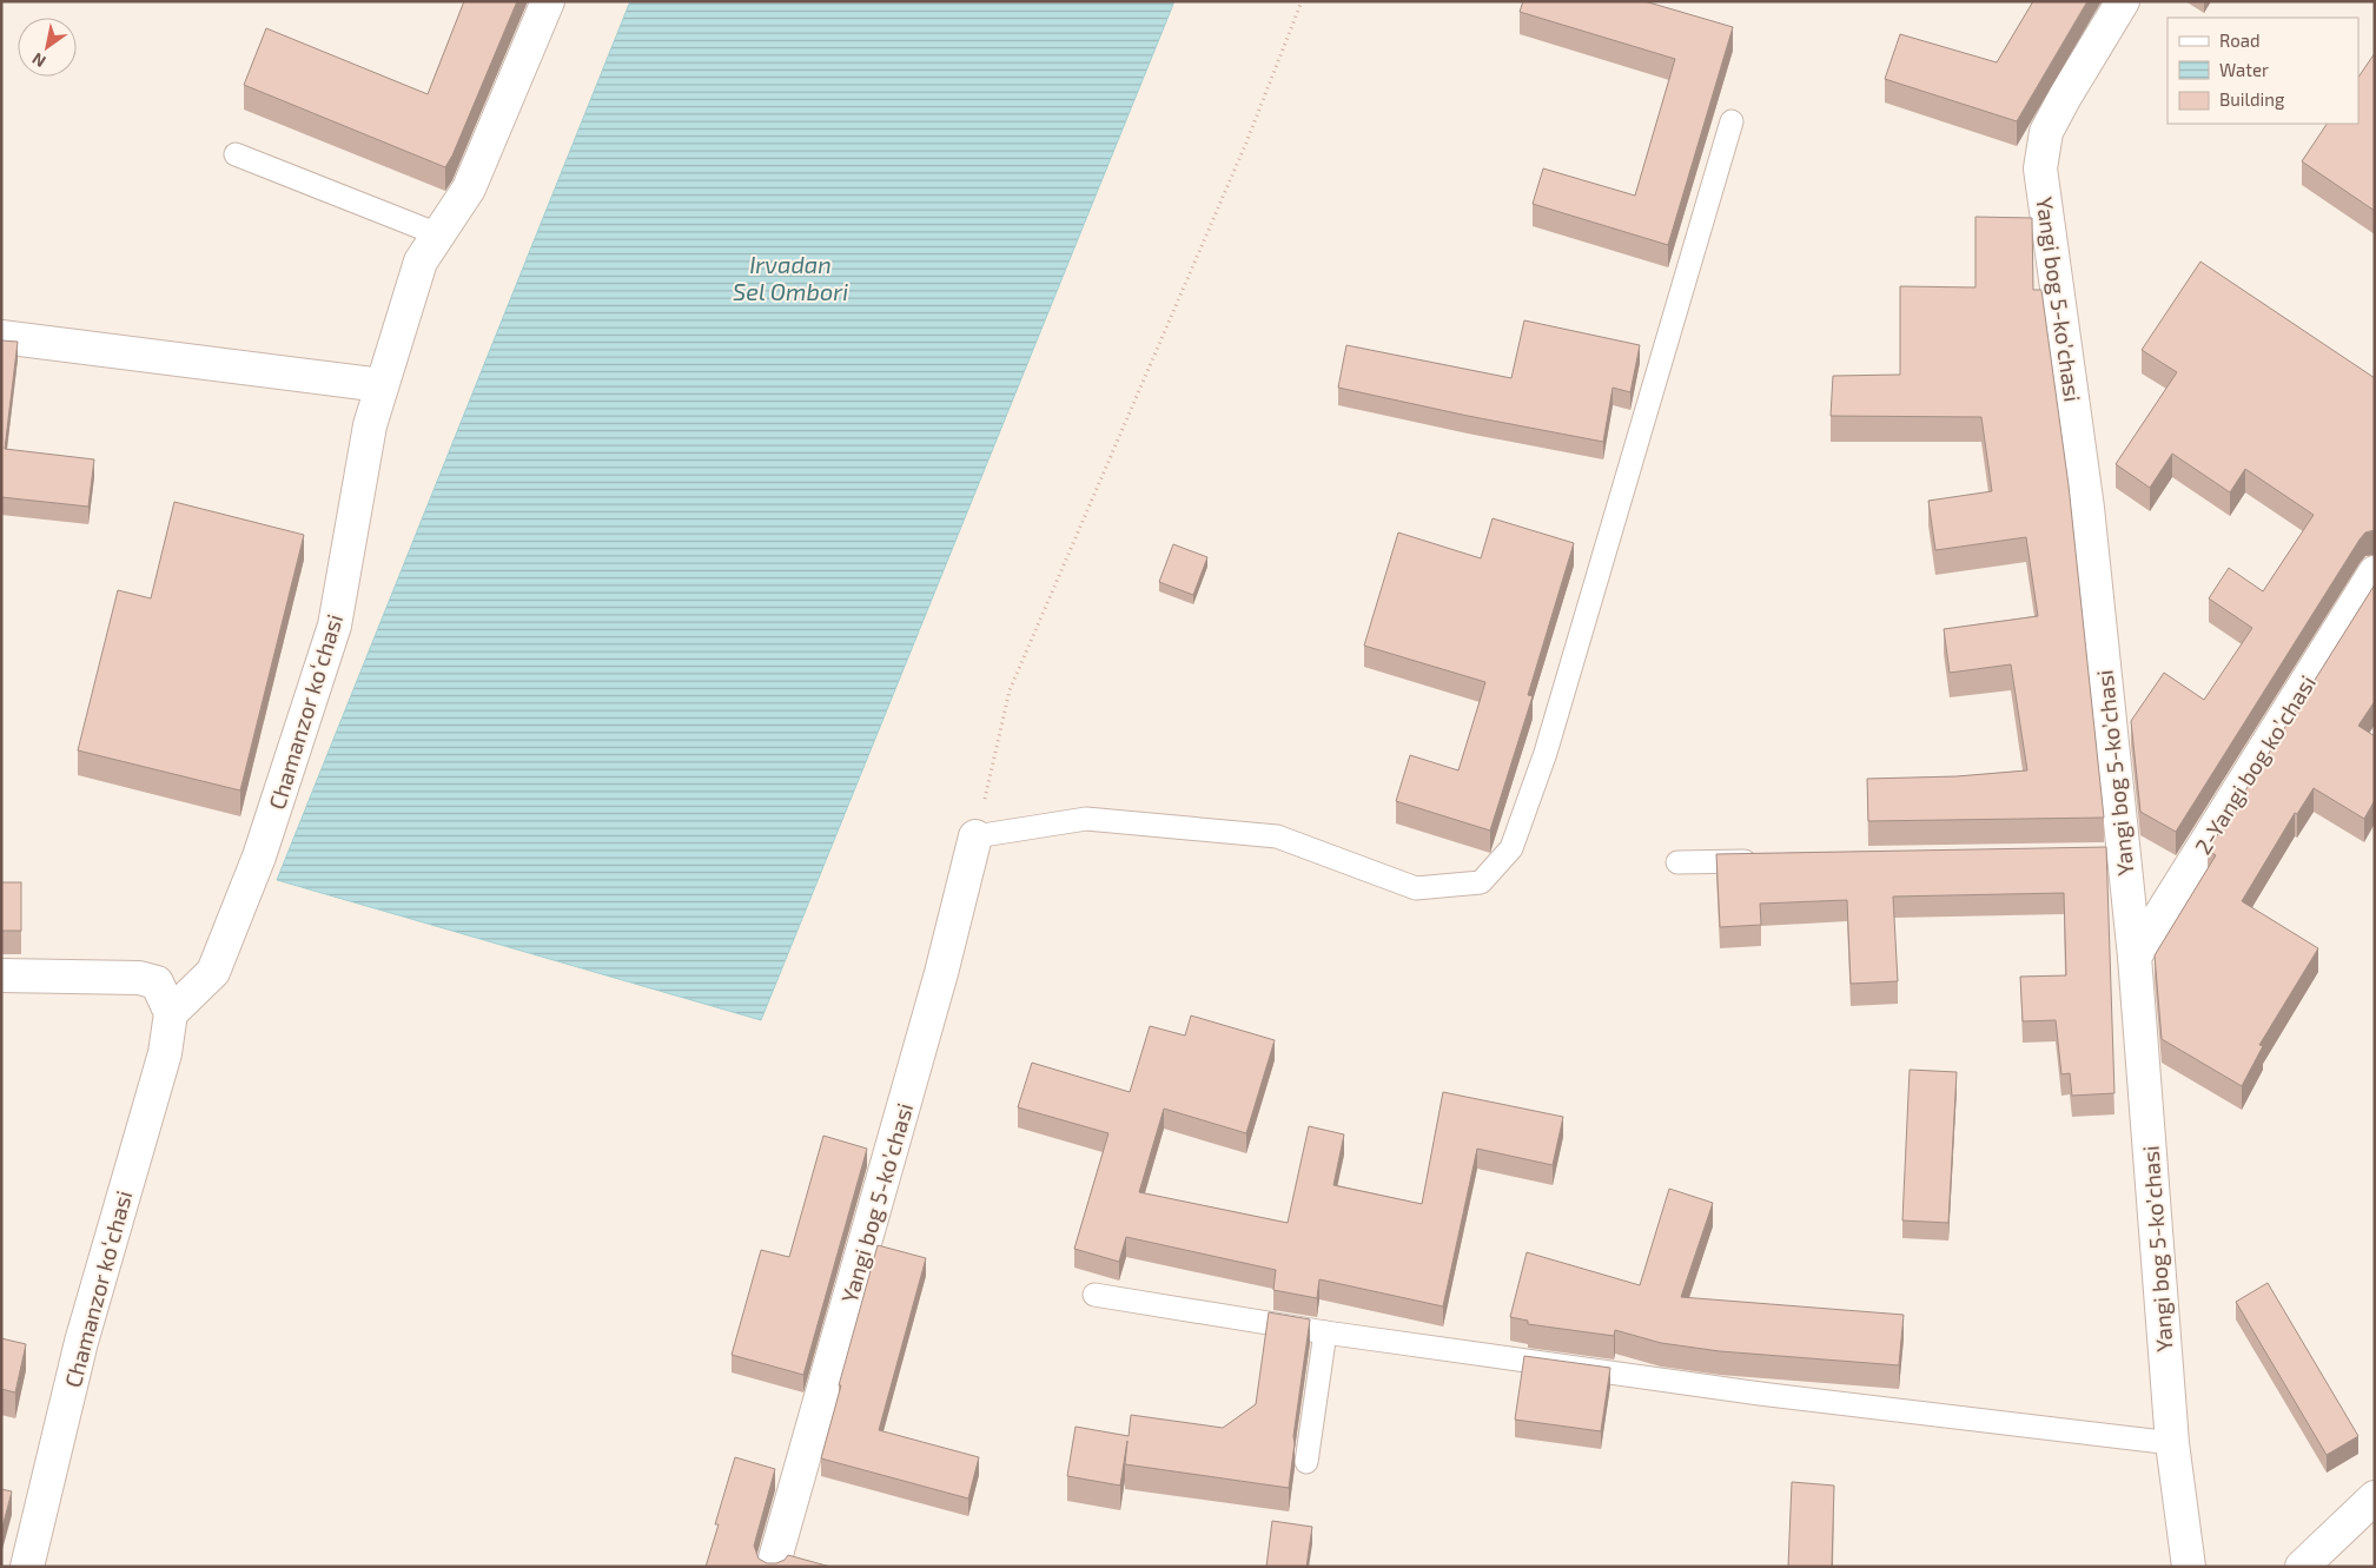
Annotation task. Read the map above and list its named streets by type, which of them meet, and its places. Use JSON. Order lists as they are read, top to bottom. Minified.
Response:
{"streets":{"street":["Yangi bog 5-koʼchasi","Chamanzor koʻchasi","2-Yangi bog koʼchasi"]},"crossings":[["Yangi bog 5-koʼchasi","2-Yangi bog koʼchasi"]],"water":["Irvadan Sel Ombori"],"legend":["Road","Water","Building"],"north":"bottom left"}
